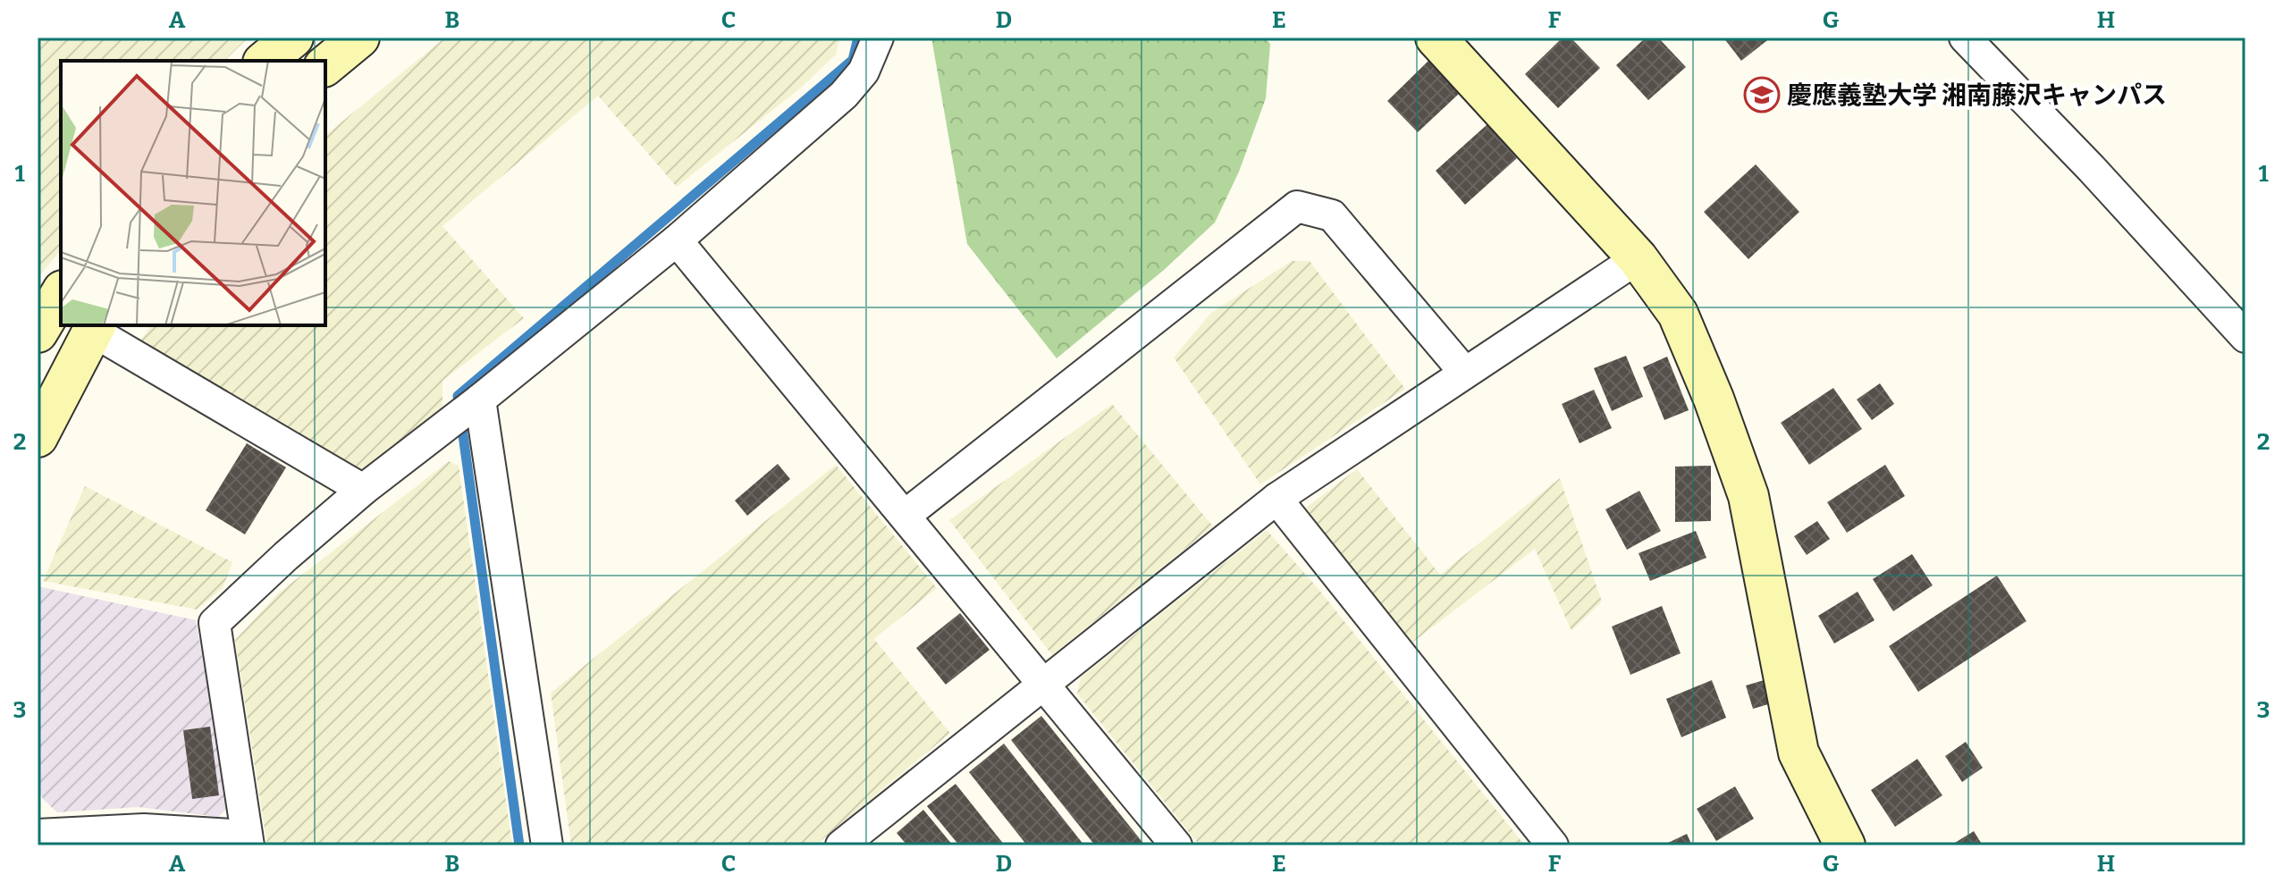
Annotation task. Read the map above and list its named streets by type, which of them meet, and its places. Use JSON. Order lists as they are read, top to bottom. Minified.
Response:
{"places":{"school or university":["慶應義塾大学 湘南藤沢キャンパス"]},"grid":{"columns":["A","B","C","D","E","F","G","H"],"rows":["1","2","3"]}}
